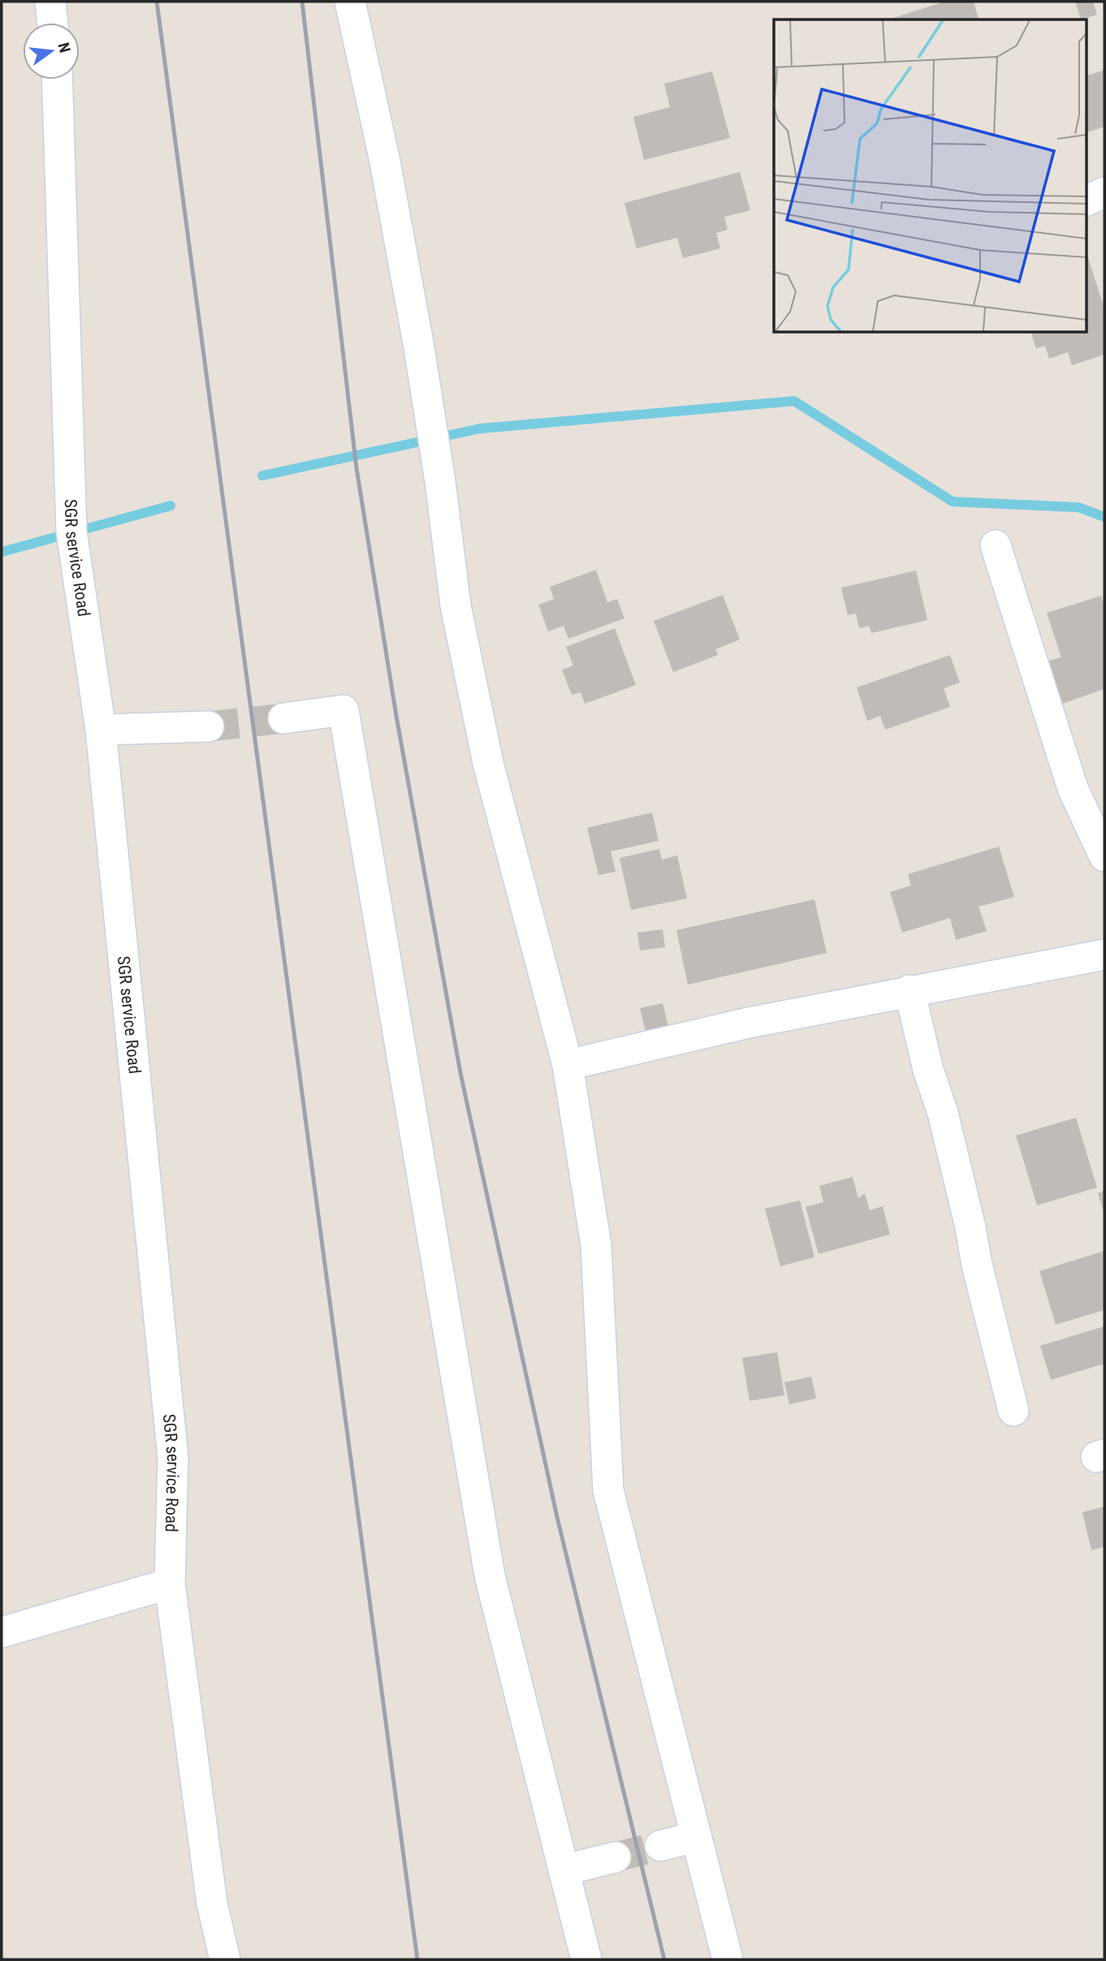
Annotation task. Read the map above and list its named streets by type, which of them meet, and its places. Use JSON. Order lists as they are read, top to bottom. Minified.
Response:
{"streets":{"street":["SGR service Road"]},"north":"right"}
